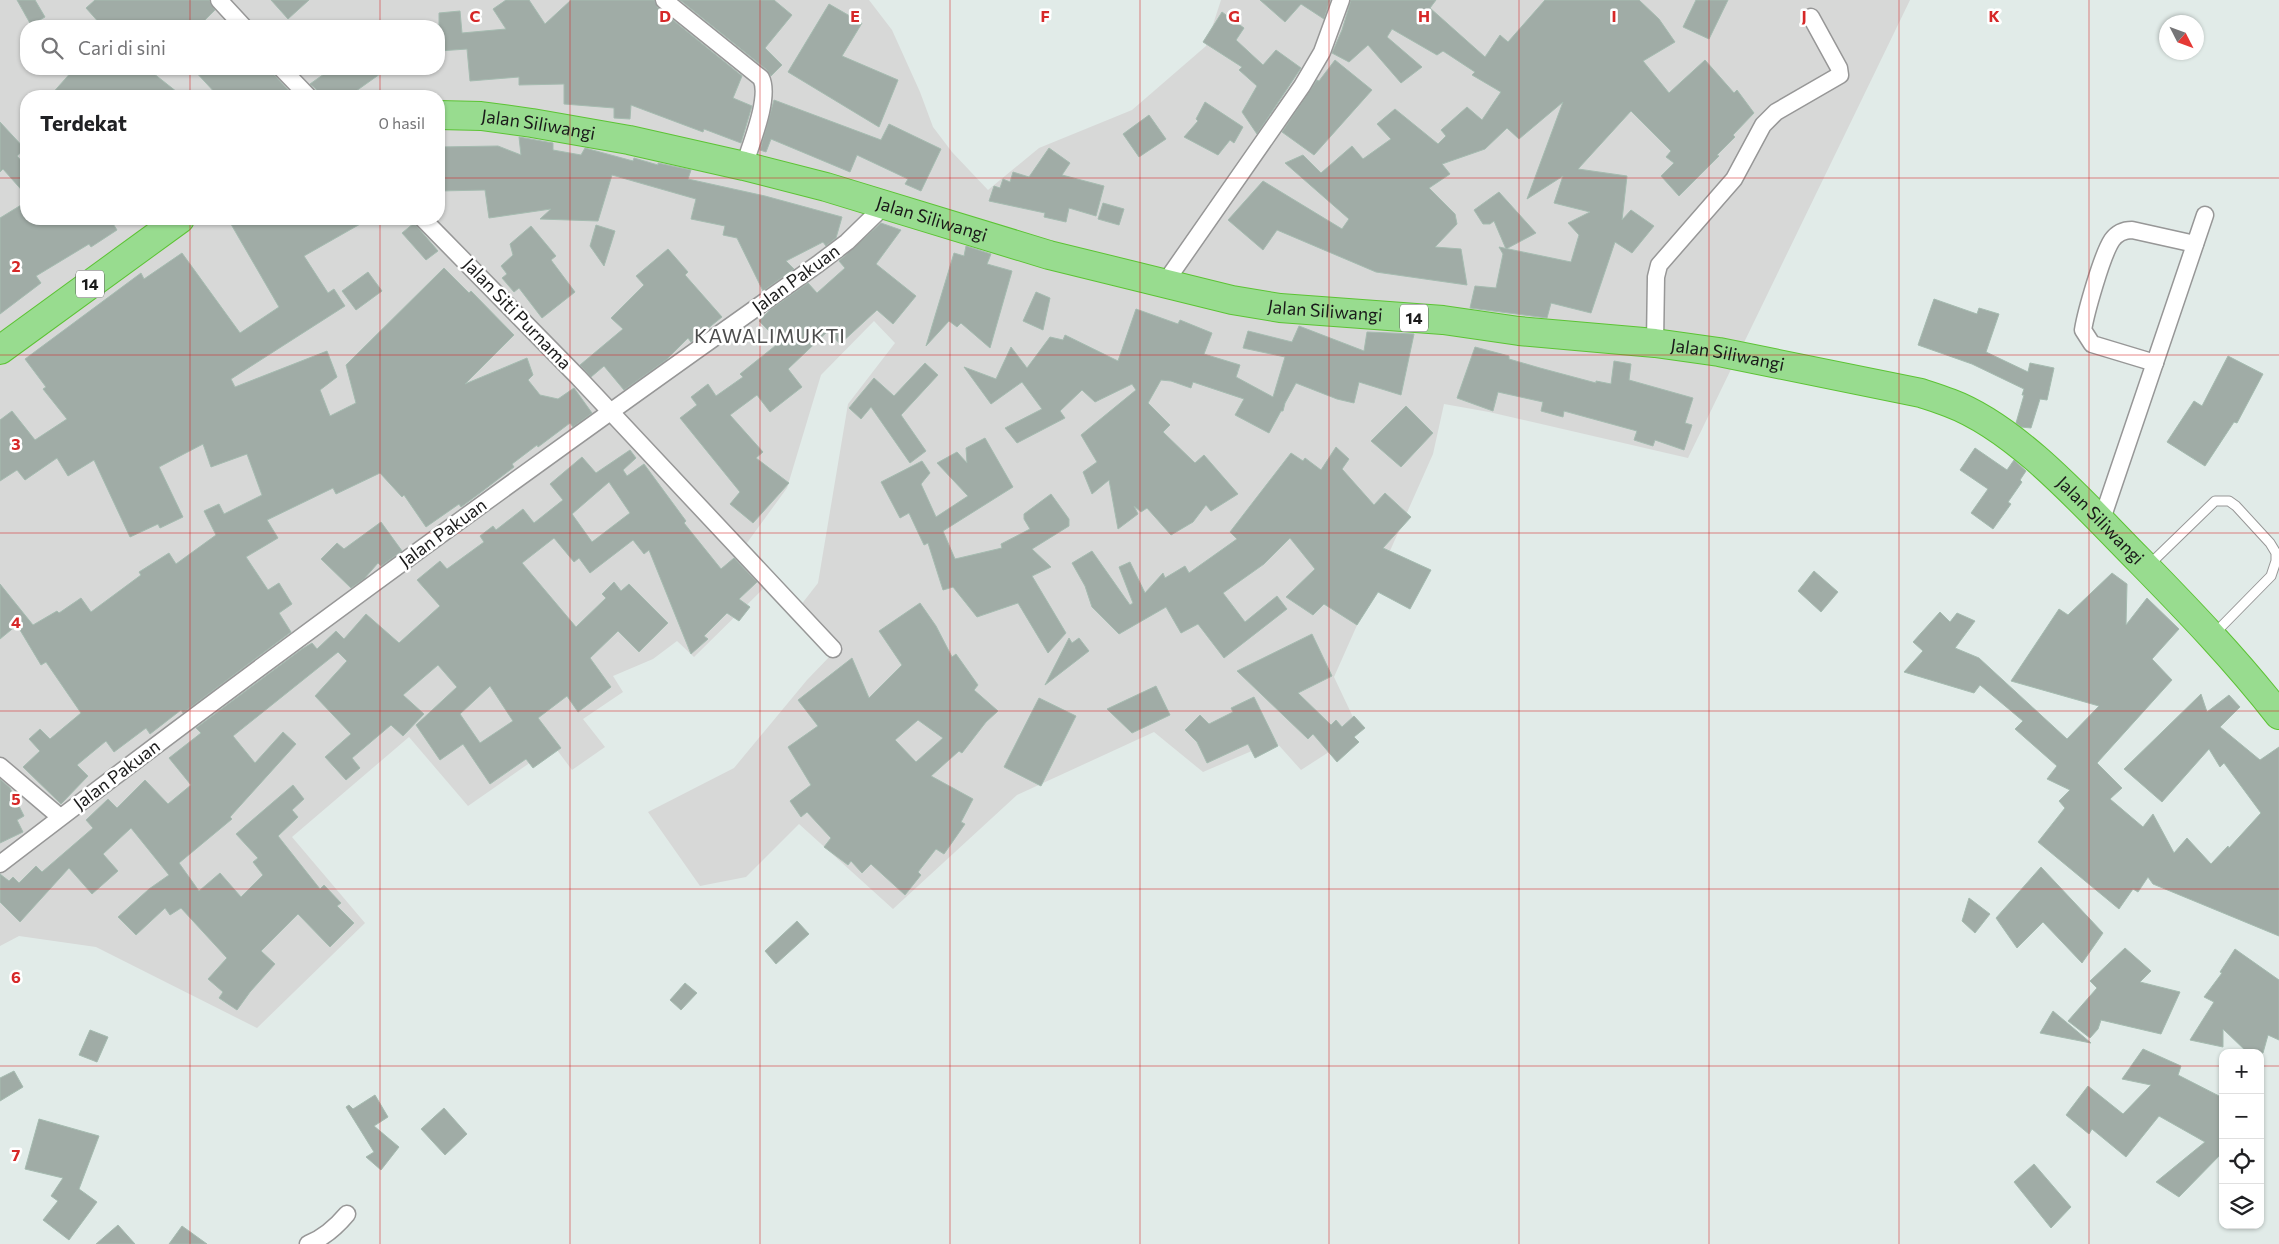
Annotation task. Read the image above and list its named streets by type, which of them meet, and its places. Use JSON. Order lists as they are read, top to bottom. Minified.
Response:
{"streets":{"highway":["Jalan Siliwangi","14"],"street":["Jalan Pakuan","Jalan Siti Purnama"]},"crossings":[["Jalan Siliwangi","Jalan Pakuan"],["Jalan Pakuan","Jalan Siti Purnama"]],"districts":["KAWALIMUKTI"],"north":"bottom right","page":{"search":"Cari di sini","heading":["Terdekat","0 hasil"],"map_buttons":["+","−"]},"grid":{"columns":["C","D","E","F","G","H","I","J","K"],"rows":["2","3","4","5","6","7"]}}
